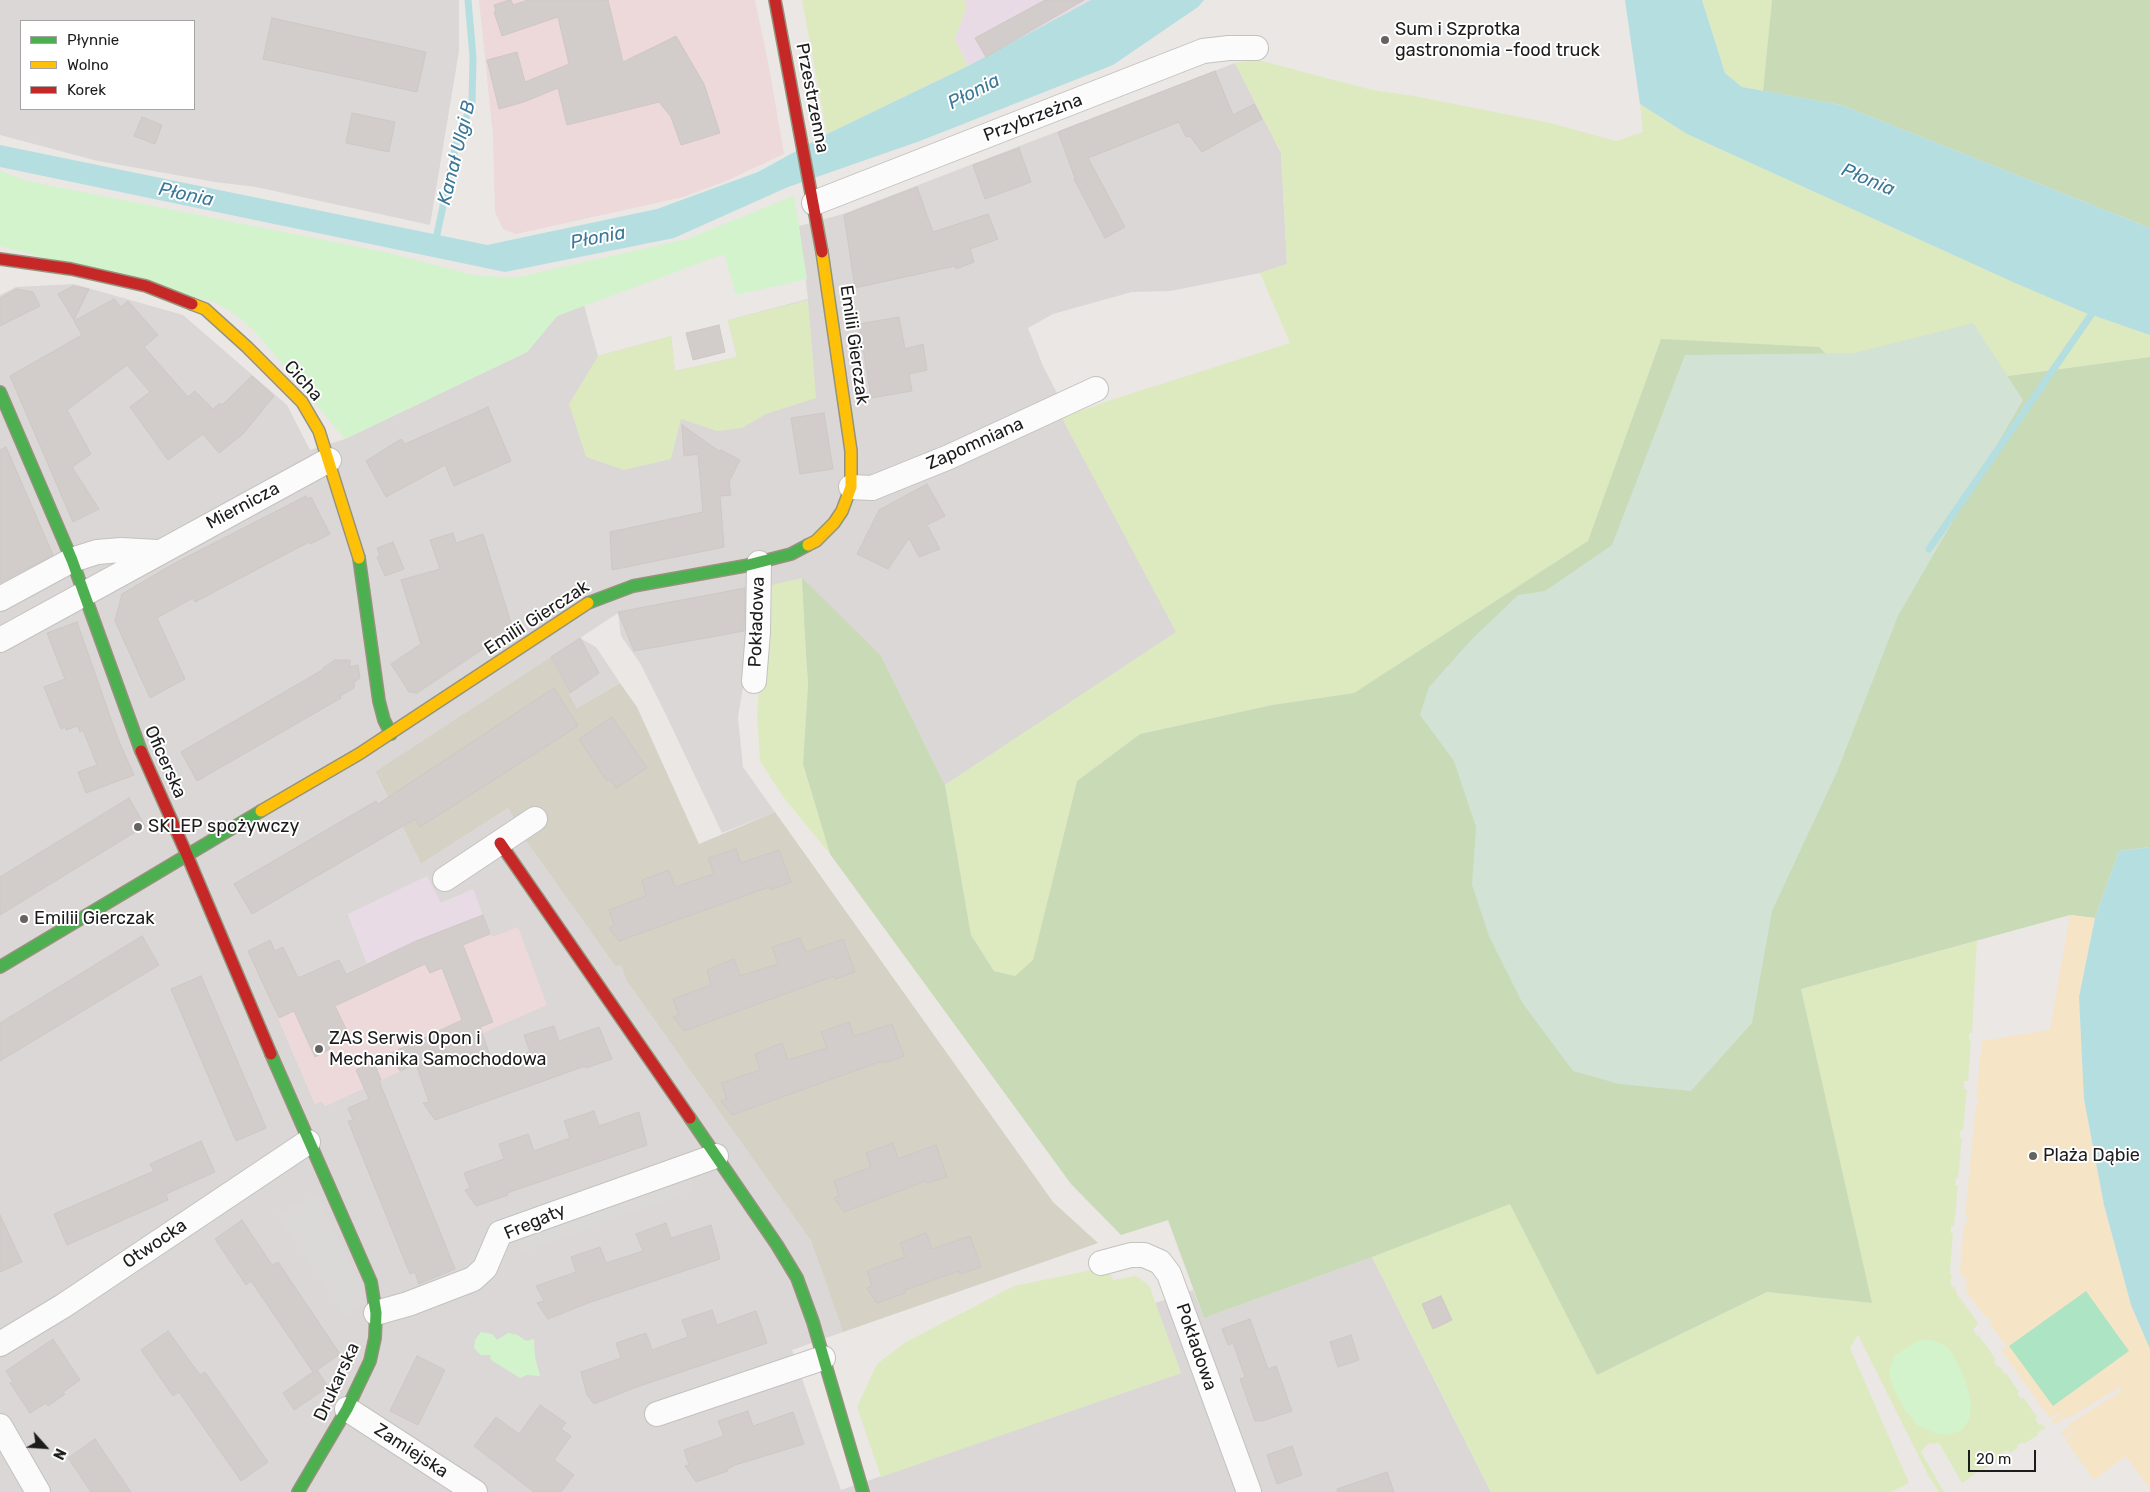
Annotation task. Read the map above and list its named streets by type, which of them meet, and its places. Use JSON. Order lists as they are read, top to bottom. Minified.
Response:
{"streets":{"street":["Przestrzenna","Przybrzeżna","Emilii Gierczak","Cicha","Zapomniana","Miernicza","Pokładowa","Oficerska","Fregaty","Otwocka","Drukarska","Zamiejska"]},"crossings":[["Przestrzenna","Przybrzeżna"],["Przestrzenna","Emilii Gierczak"],["Przybrzeżna","Emilii Gierczak"],["Emilii Gierczak","Cicha"],["Emilii Gierczak","Zapomniana"],["Emilii Gierczak","Pokładowa"],["Emilii Gierczak","Oficerska"],["Cicha","Miernicza"],["Miernicza","Oficerska"],["Oficerska","Otwocka"],["Oficerska","Drukarska"],["Fregaty","Drukarska"],["Otwocka","Drukarska"],["Drukarska","Zamiejska"]],"water":["Płonia","Kanał Ulgi B"],"places":["Sum i Szprotka gastronomia -food truck","SKLEP spożywczy","Emilii Gierczak","ZAS Serwis Opon i Mechanika Samochodowa","Plaża Dąbie"],"legend":["Płynnie","Wolno","Korek"],"scale_bar":"20 m","north":"bottom right"}
